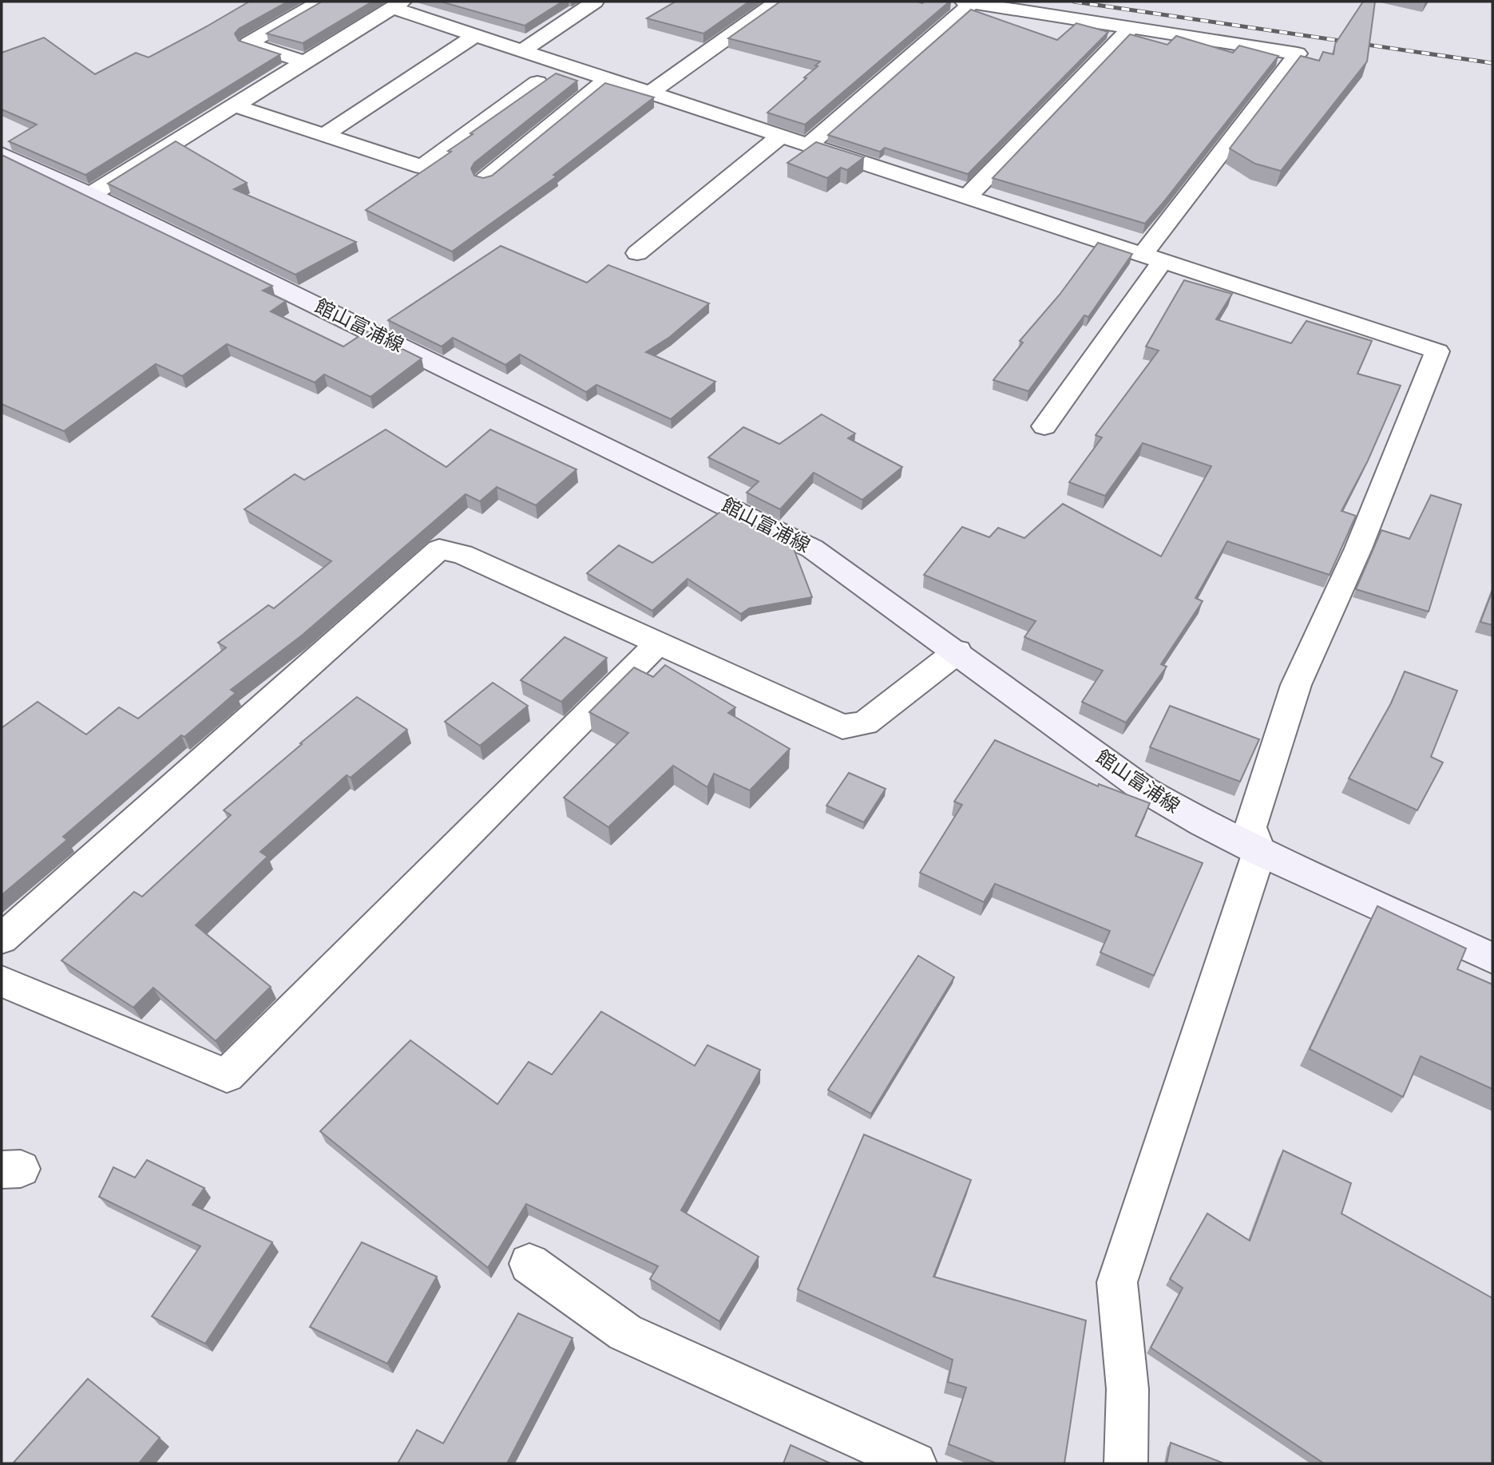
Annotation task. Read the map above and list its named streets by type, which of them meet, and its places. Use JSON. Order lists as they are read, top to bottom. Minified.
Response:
{"streets":{"main road":["館山富浦線"]}}
